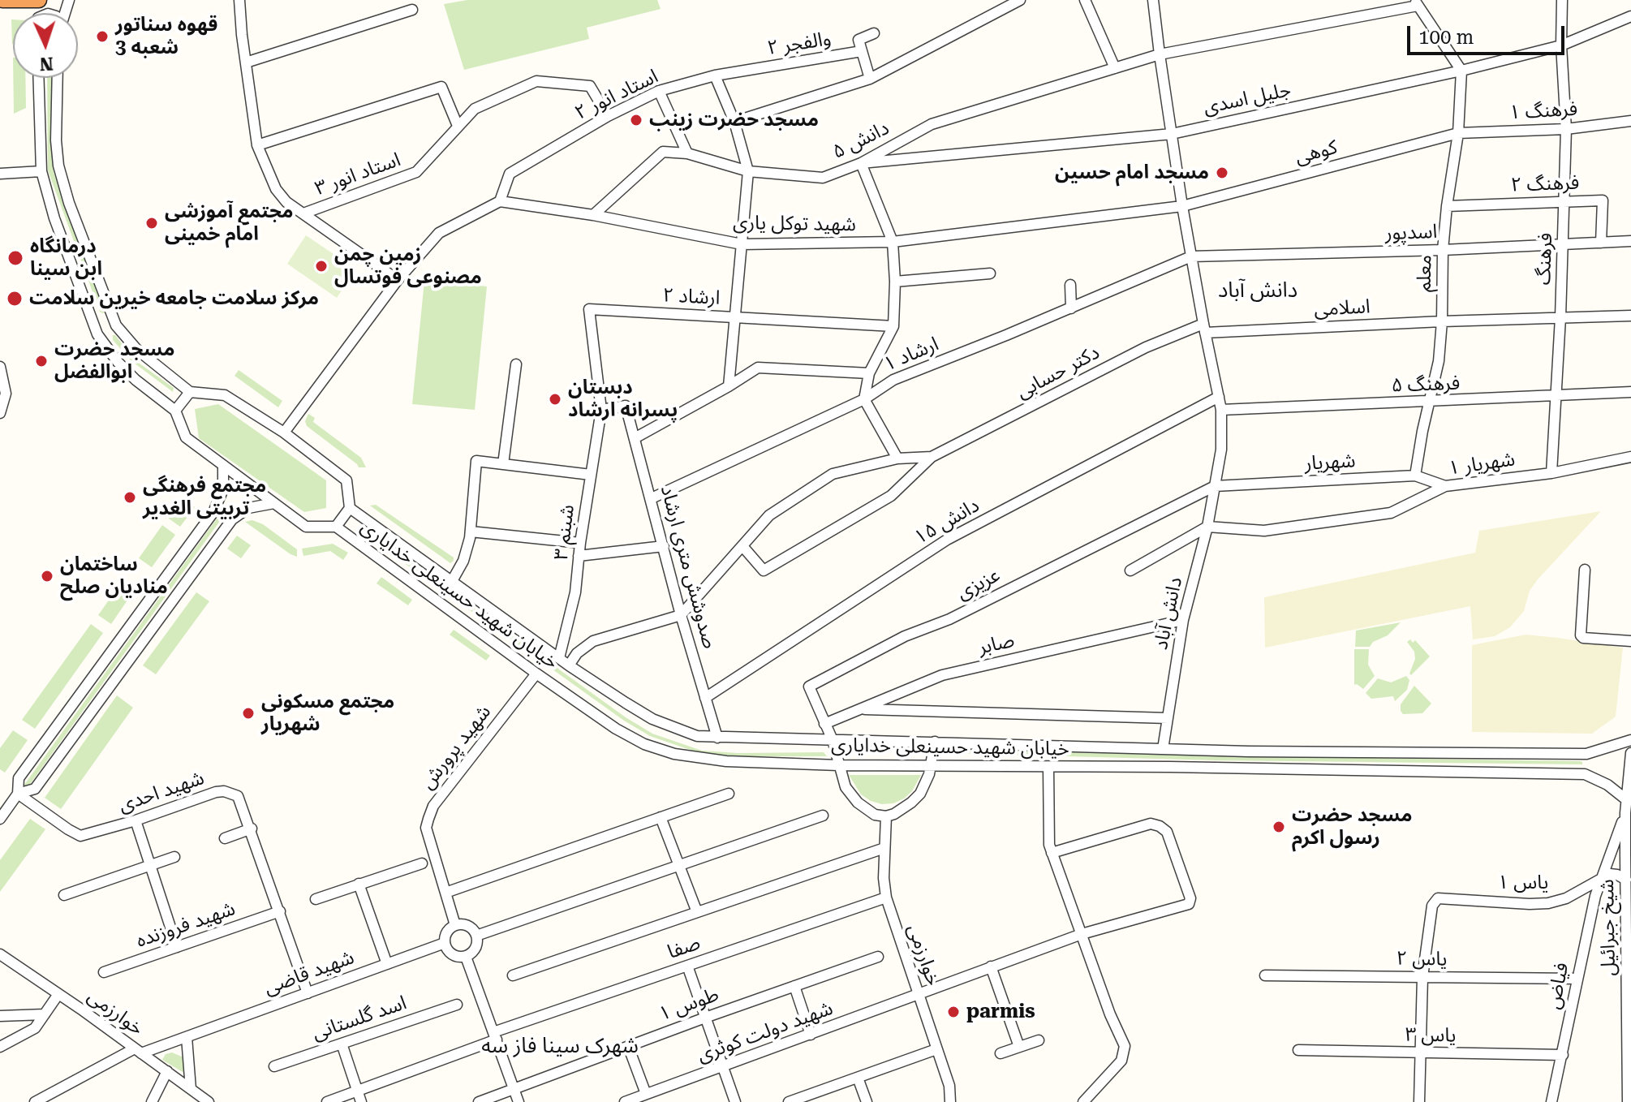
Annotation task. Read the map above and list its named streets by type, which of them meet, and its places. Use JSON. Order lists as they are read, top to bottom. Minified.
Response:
{"streets":{"street":["والفجر ۲","استاد انور ۲","جلیل اسدی","فرهنگ ۱","دانش ۵","کوهی","استاد انور ۳","فرهنگ ۲","شهید توکل یاری","اسدپور","فرهنگ","معلم","ارشاد ۲","اسلامی","ارشاد ۱","دکتر حسابی","فرهنگ ۵","شهریار","شهریار ۱","دانش ۱۵","شبنم ۳","صدوشش متری ارشاد","عزیزی","خیابان شهید حسینعلی خدایاری","دانش آباد","صابر","شهید پرورش","شهید احدی","یاس ۱","شهید فروزنده","شیخ جبرائیل","صفا","خوارزمی","یاس ۲","شهید قاضی","فیاض","طوس ۱","اسد گلستانی","شهید دولت کوثری","یاس ۳"]},"crossings":[["والفجر ۲","استاد انور ۲"],["استاد انور ۲","استاد انور ۳"],["استاد انور ۲","شهید توکل یاری"],["جلیل اسدی","دانش ۵"],["جلیل اسدی","فرهنگ"],["جلیل اسدی","معلم"],["جلیل اسدی","دانش آباد"],["فرهنگ ۱","کوهی"],["فرهنگ ۱","فرهنگ"],["فرهنگ ۱","معلم"],["دانش ۵","شهید توکل یاری"],["دانش ۵","دانش آباد"],["کوهی","شهید توکل یاری"],["کوهی","معلم"],["کوهی","دانش آباد"],["فرهنگ ۲","اسدپور"],["فرهنگ ۲","فرهنگ"],["فرهنگ ۲","معلم"],["شهید توکل یاری","دانش آباد"],["اسدپور","فرهنگ"],["اسدپور","معلم"],["اسدپور","ارشاد ۱"],["اسدپور","دانش آباد"],["فرهنگ","اسلامی"],["فرهنگ","فرهنگ ۵"],["فرهنگ","شهریار ۱"],["معلم","اسلامی"],["معلم","فرهنگ ۵"],["معلم","شهریار"],["ارشاد ۲","شبنم ۳"],["ارشاد ۲","صدوشش متری ارشاد"],["اسلامی","دکتر حسابی"],["اسلامی","دانش آباد"],["ارشاد ۱","صدوشش متری ارشاد"],["ارشاد ۱","دانش آباد"],["دکتر حسابی","صدوشش متری ارشاد"],["دکتر حسابی","دانش آباد"],["فرهنگ ۵","دانش آباد"],["شهریار","شهریار ۱"],["شهریار","عزیزی"],["شهریار","دانش آباد"],["شهریار ۱","دانش آباد"],["دانش ۱۵","صدوشش متری ارشاد"],["دانش ۱۵","دانش آباد"],["شبنم ۳","صدوشش متری ارشاد"],["شبنم ۳","خیابان شهید حسینعلی خدایاری"],["صدوشش متری ارشاد","خیابان شهید حسینعلی خدایاری"],["عزیزی","خیابان شهید حسینعلی خدایاری"],["عزیزی","دانش آباد"],["عزیزی","صابر"],["خیابان شهید حسینعلی خدایاری","دانش آباد"],["خیابان شهید حسینعلی خدایاری","شهید پرورش"],["خیابان شهید حسینعلی خدایاری","شیخ جبرائیل"],["دانش آباد","صابر"],["شهید پرورش","شهید قاضی"],["شهید احدی","شهید فروزنده"],["شهید احدی","شهید قاضی"],["یاس ۱","یاس ۲"],["یاس ۱","فیاض"],["شیخ جبرائیل","فیاض"],["صفا","خوارزمی"],["خوارزمی","شهید قاضی"],["خوارزمی","شهید دولت کوثری"],["یاس ۲","فیاض"],["فیاض","یاس ۳"]],"districts":["دانش آباد","شهرک سینا فاز سه"],"places":["قهوه سناتور شعبه 3","مسجد حضرت زینب","مسجد امام حسین","مجتمع آموزشی امام خمینی","درمانگاه ابن سینا","زمین چمن مصنوعی فوتسال","مرکز سلامت جامعه خیرین سلامت","مسجد حضرت ابوالفضل","دبستان پسرانه ارشاد","مجتمع فرهنگی تربیتی الغدیر","ساختمان منادیان صلح","مجتمع مسکونی شهریار","مسجد حضرت رسول اکرم","parmis"],"scale_bar":"100 m","north":"bottom"}
